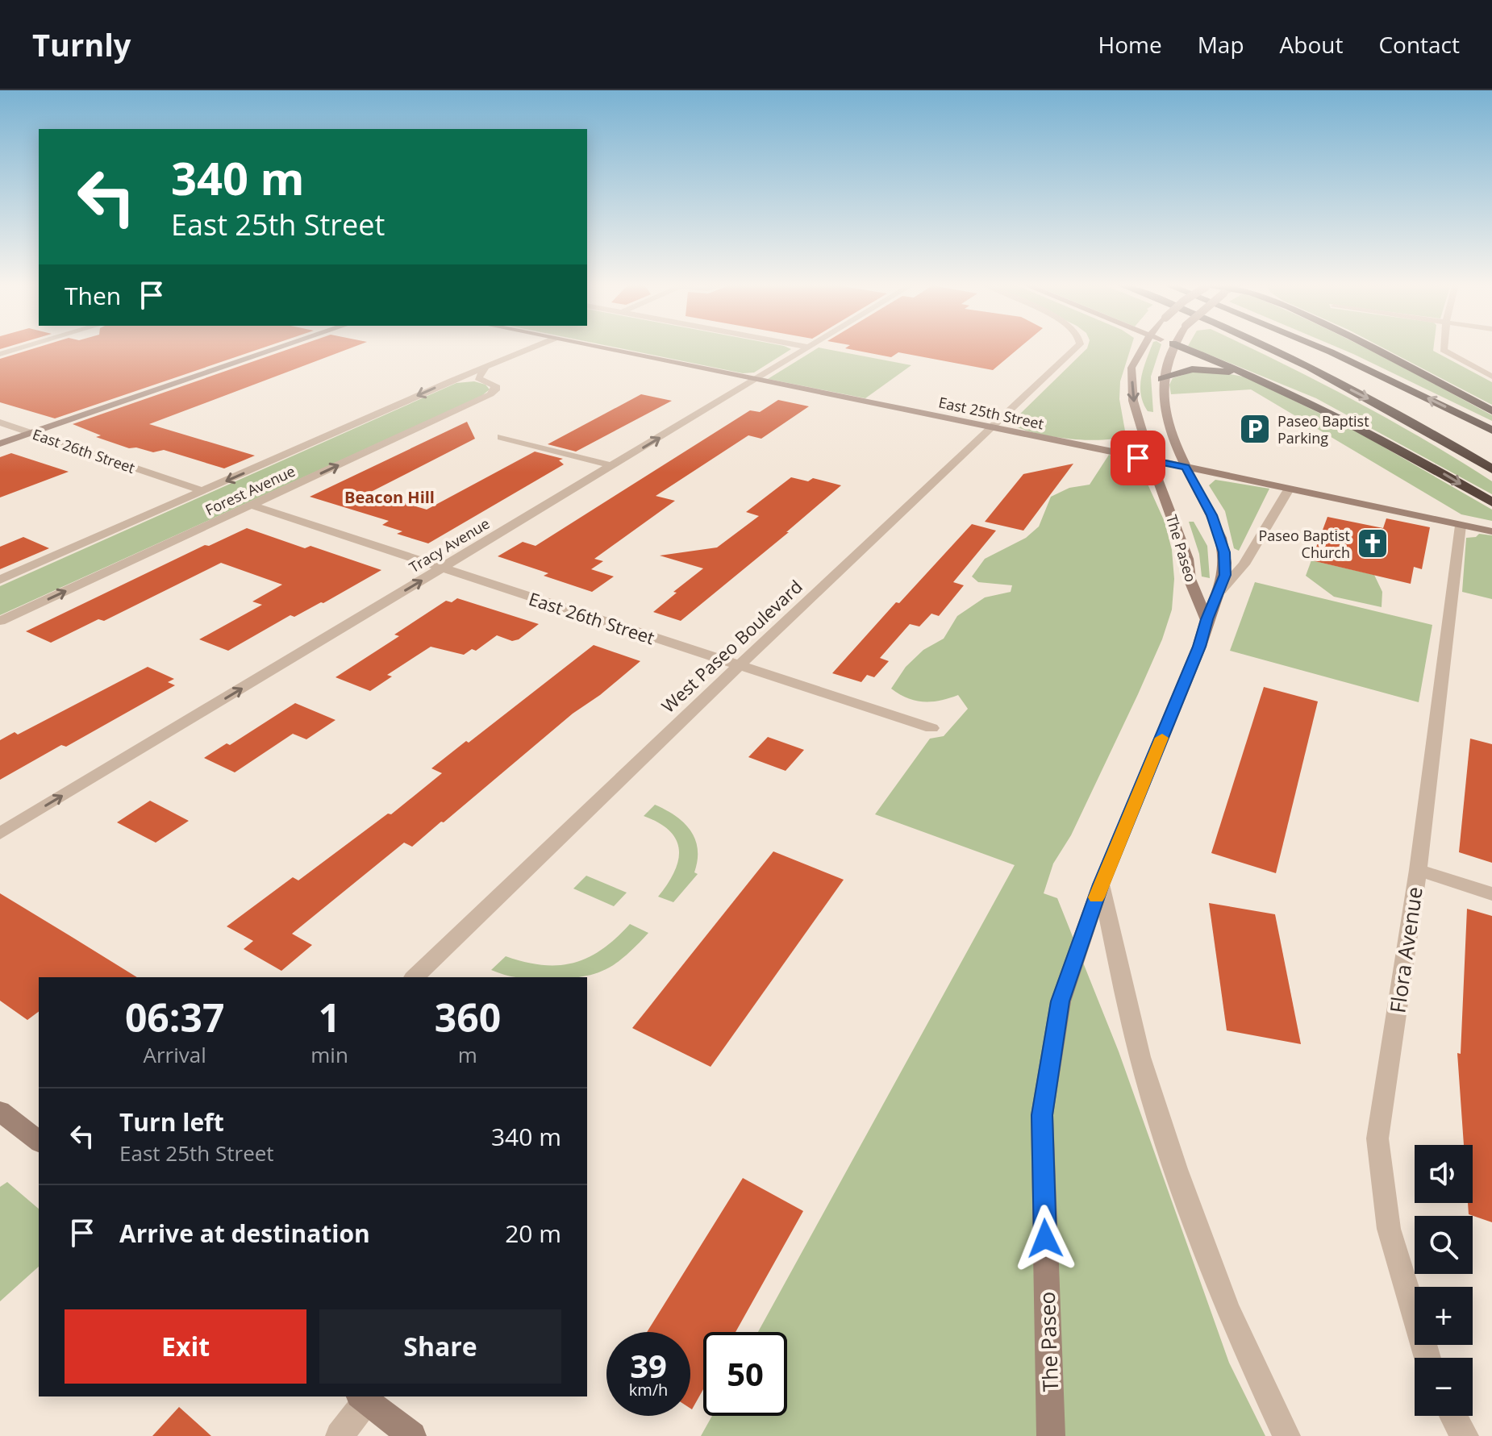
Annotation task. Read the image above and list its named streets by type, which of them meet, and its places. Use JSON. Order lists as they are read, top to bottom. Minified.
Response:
{"streets":{"main road":["East 25th Street","The Paseo"],"street":["East 26th Street","Forest Avenue","Tracy Avenue","West Paseo Boulevard","Flora Avenue"]},"crossings":[["East 25th Street","Tracy Avenue"],["East 25th Street","The Paseo"],["East 25th Street","West Paseo Boulevard"],["East 25th Street","Flora Avenue"],["East 26th Street","Forest Avenue"],["East 26th Street","Tracy Avenue"],["East 26th Street","West Paseo Boulevard"]],"one_way":["Tracy Avenue"],"districts":["Beacon Hill"],"places":{"parking":["Paseo Baptist Parking"],"church":["Paseo Baptist Church"]},"page":{"header":"Turnly","nav":["Home","Map","About","Contact"],"turn":["340 m","East 25th Street"],"then":"Then","eta":["06:37","Arrival","1","min","360","m"],"list":[{"name":"Turn left","note":"East 25th Street","value":"340 m"},{"name":"Arrive at destination","value":"20 m"}],"map_buttons":["+","−"],"buttons":["Exit","Share"],"speed":"39 km/h","limit":"50"}}
